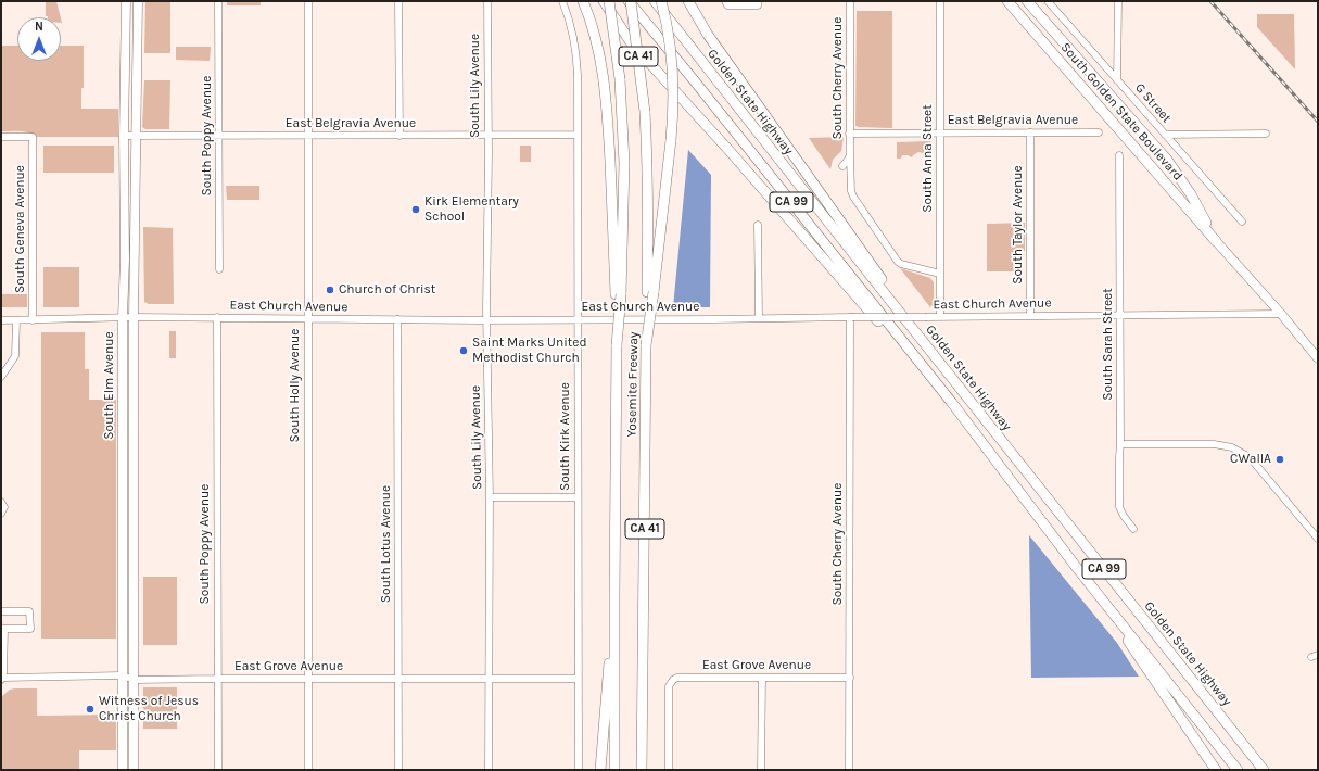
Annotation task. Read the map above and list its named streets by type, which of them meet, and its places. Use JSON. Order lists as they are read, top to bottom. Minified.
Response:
{"streets":{"highway":["CA 41","Golden State Highway","South Golden State Boulevard","CA 99","Yosemite Freeway"],"main road":["South Elm Avenue"],"street":["South Cherry Avenue","South Lily Avenue","G Street","East Belgravia Avenue","South Poppy Avenue","South Anna Street","South Taylor Avenue","South Geneva Avenue","East Church Avenue","South Sarah Street","South Holly Avenue","South Kirk Avenue","South Lotus Avenue","East Grove Avenue"]},"crossings":[["South Cherry Avenue","East Belgravia Avenue"],["South Cherry Avenue","South Anna Street"],["South Cherry Avenue","East Church Avenue"],["South Cherry Avenue","East Grove Avenue"],["South Lily Avenue","East Belgravia Avenue"],["South Lily Avenue","East Church Avenue"],["South Lily Avenue","East Grove Avenue"],["South Golden State Boulevard","East Church Avenue"],["East Belgravia Avenue","South Poppy Avenue"],["East Belgravia Avenue","South Anna Street"],["East Belgravia Avenue","South Taylor Avenue"],["East Belgravia Avenue","South Elm Avenue"],["East Belgravia Avenue","South Holly Avenue"],["East Belgravia Avenue","South Kirk Avenue"],["South Poppy Avenue","East Church Avenue"],["South Poppy Avenue","East Grove Avenue"],["South Anna Street","East Church Avenue"],["CA 99","Yosemite Freeway"],["South Taylor Avenue","East Church Avenue"],["South Geneva Avenue","East Church Avenue"],["East Church Avenue","South Sarah Street"],["East Church Avenue","South Elm Avenue"],["East Church Avenue","South Holly Avenue"],["East Church Avenue","South Kirk Avenue"],["East Church Avenue","South Lotus Avenue"],["South Elm Avenue","East Grove Avenue"],["South Holly Avenue","East Grove Avenue"],["South Kirk Avenue","East Grove Avenue"],["South Lotus Avenue","East Grove Avenue"]],"places":["Kirk Elementary School","Church of Christ","Saint Marks United Methodist Church","CWallA","Witness of Jesus Christ Church"],"north":"top"}
